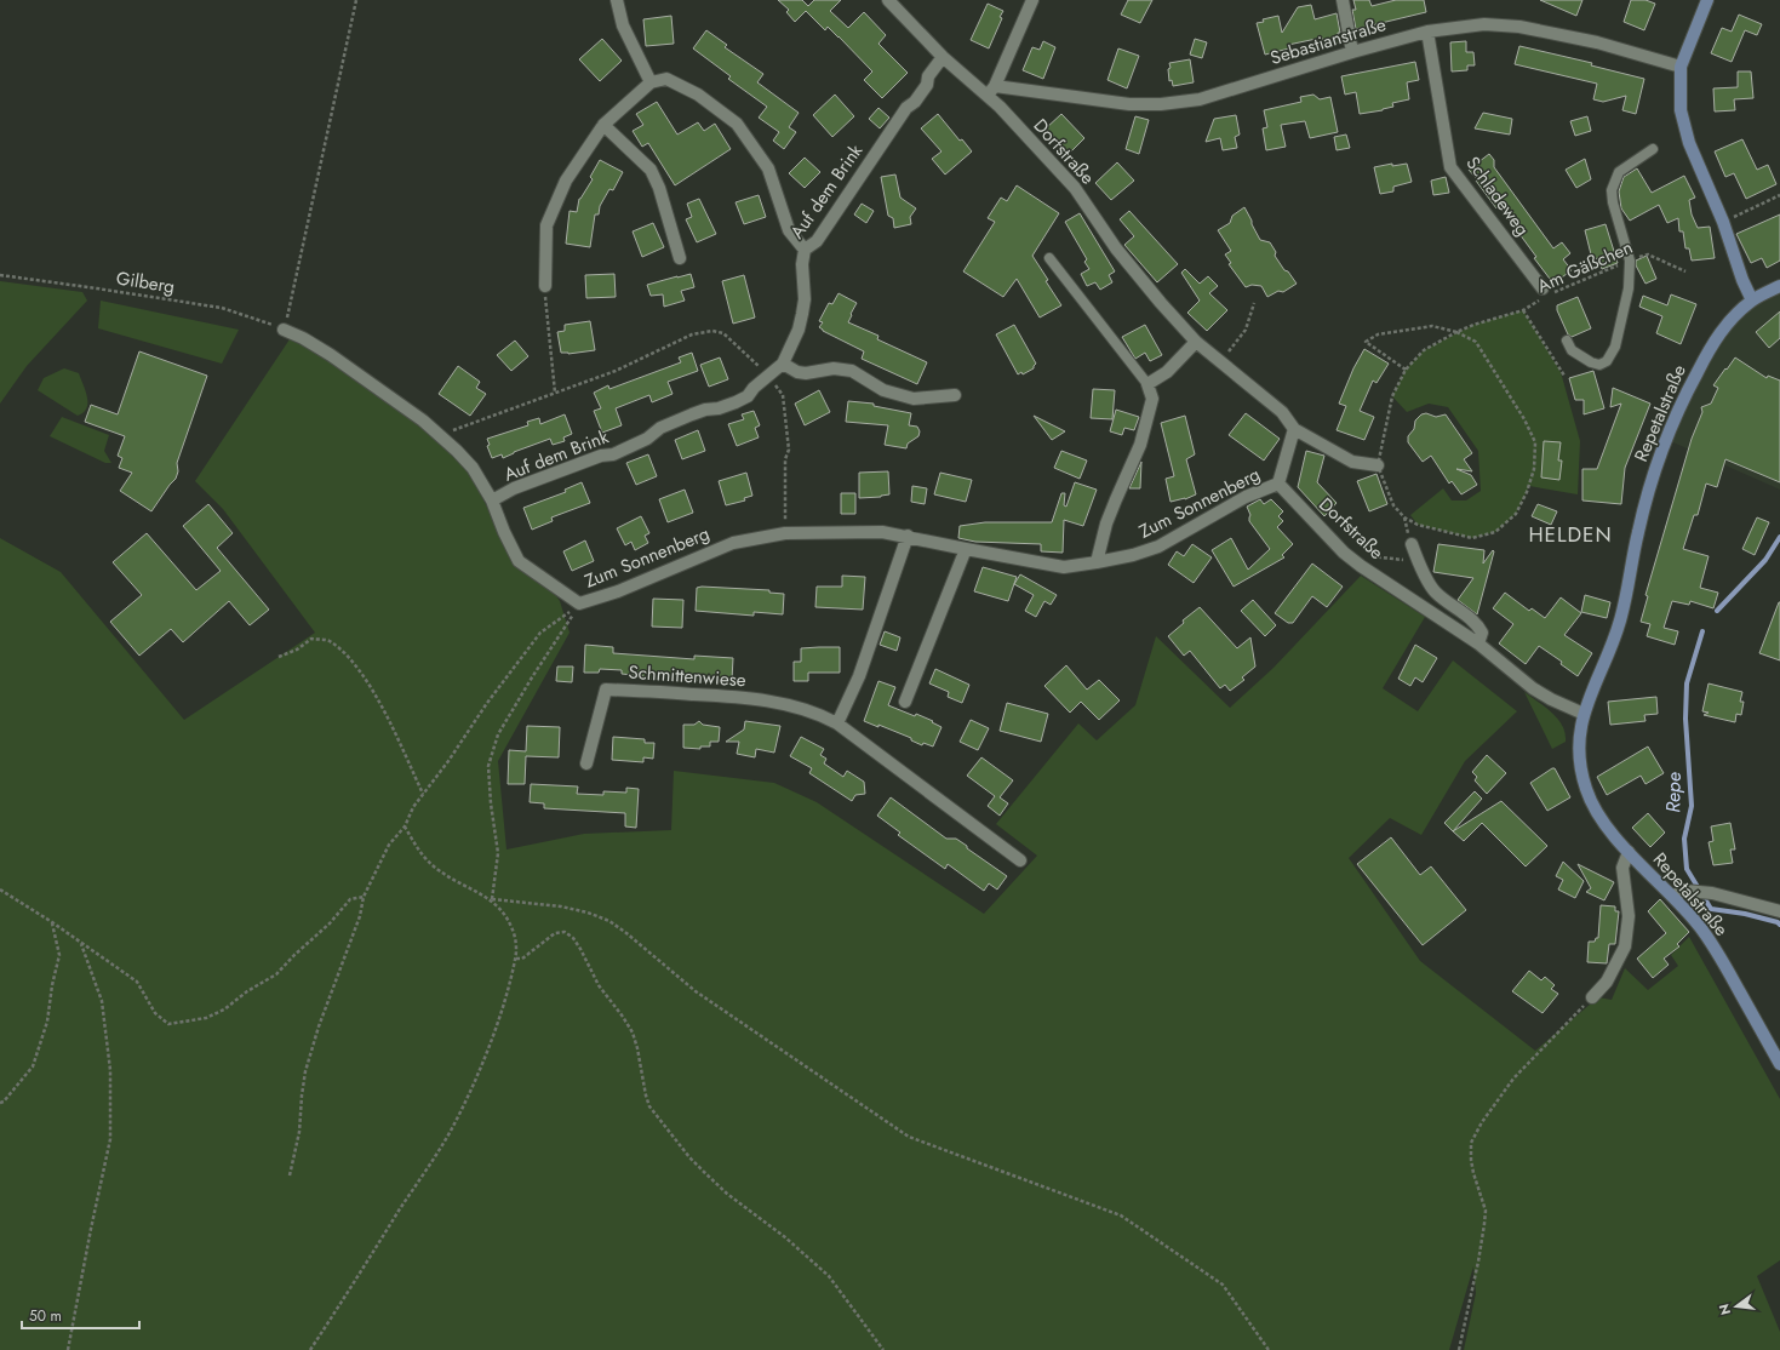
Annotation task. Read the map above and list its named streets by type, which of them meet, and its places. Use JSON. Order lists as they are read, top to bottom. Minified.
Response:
{"streets":{"main road":["Repetalstraße"],"street":["Sebastianstraße","Dorfstraße","Auf dem Brink","Schladeweg","Zum Sonnenberg","Schmittenwiese"],"path":["Am Gäßchen","Gilberg"]},"crossings":[["Sebastianstraße","Dorfstraße"],["Sebastianstraße","Schladeweg"],["Dorfstraße","Auf dem Brink"],["Dorfstraße","Repetalstraße"],["Dorfstraße","Zum Sonnenberg"],["Auf dem Brink","Zum Sonnenberg"],["Schladeweg","Am Gäßchen"],["Gilberg","Zum Sonnenberg"]],"districts":["HELDEN"],"water":["Repe"],"scale_bar":"50 m","north":"left"}
